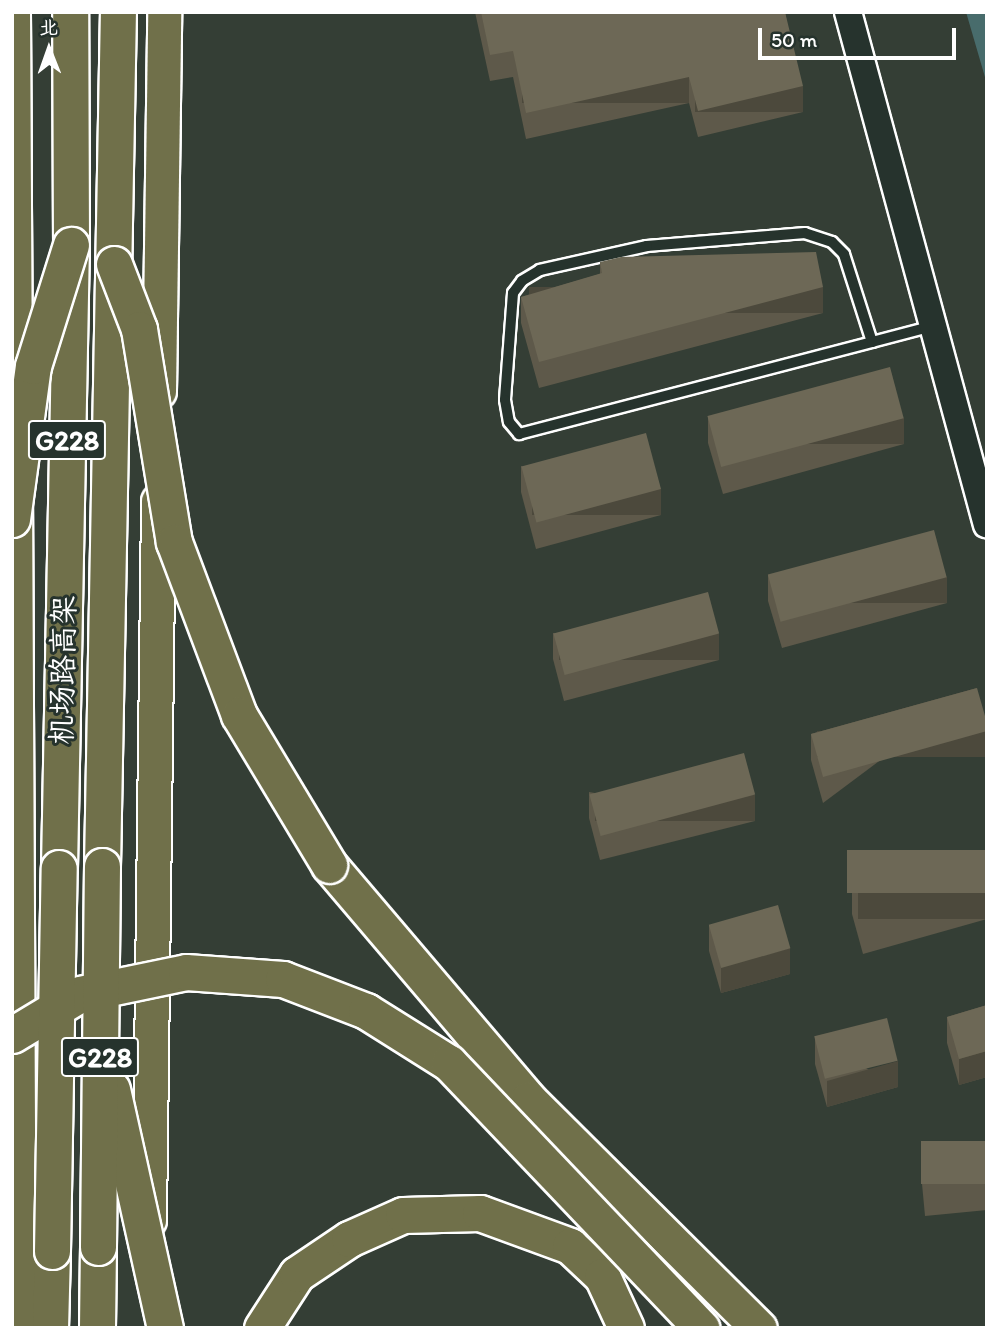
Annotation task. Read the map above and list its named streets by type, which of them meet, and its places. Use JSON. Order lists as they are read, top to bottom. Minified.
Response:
{"streets":{"highway":["G228","机场路高架"]},"scale_bar":"50 m","north":"top"}
